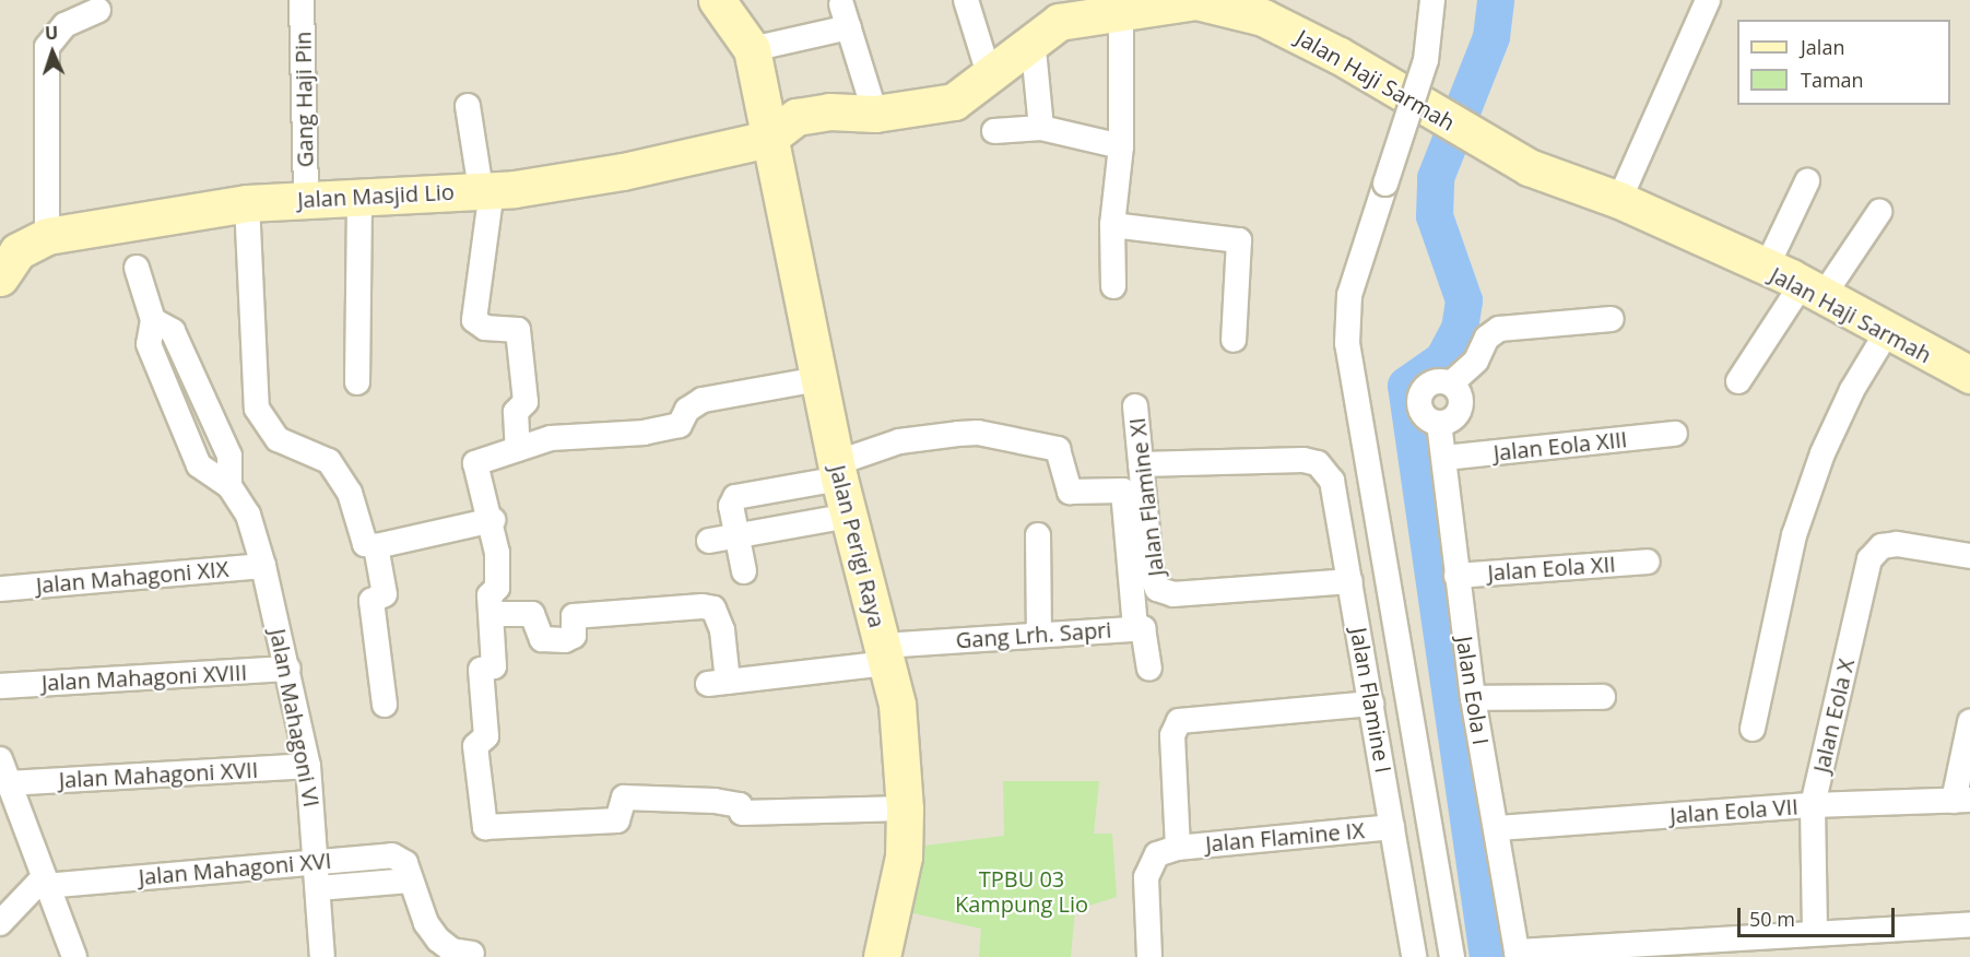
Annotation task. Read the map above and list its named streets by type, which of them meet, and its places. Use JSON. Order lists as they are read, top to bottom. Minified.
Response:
{"streets":{"street":["Jalan Haji Sarmah","Gang Haji Pin","Jalan Masjid Lio","Jalan Eola XIII","Jalan Flamine XI","Jalan Perigi Raya","Jalan Eola XII","Jalan Mahagoni XIX","Gang Lrh. Sapri","Jalan Mahagoni XVIII","Jalan Eola I","Jalan Flamine I","Jalan Eola X","Jalan Mahagoni VI","Jalan Mahagoni XVII","Jalan Eola VII","Jalan Flamine IX","Jalan Mahagoni XVI"]},"crossings":[["Jalan Haji Sarmah","Jalan Masjid Lio"],["Jalan Haji Sarmah","Jalan Perigi Raya"],["Gang Haji Pin","Jalan Masjid Lio"],["Jalan Masjid Lio","Jalan Perigi Raya"],["Jalan Eola XIII","Jalan Eola I"],["Jalan Flamine XI","Jalan Flamine I"],["Jalan Perigi Raya","Gang Lrh. Sapri"],["Jalan Eola XII","Jalan Eola I"],["Jalan Mahagoni XIX","Jalan Mahagoni VI"],["Jalan Mahagoni XVIII","Jalan Mahagoni VI"],["Jalan Eola I","Jalan Eola VII"],["Jalan Flamine I","Jalan Flamine IX"],["Jalan Eola X","Jalan Eola VII"],["Jalan Mahagoni VI","Jalan Mahagoni XVII"],["Jalan Mahagoni VI","Jalan Mahagoni XVI"]],"parks":["TPBU 03 Kampung Lio"],"legend":["Jalan","Taman"],"scale_bar":"50 m","north":"top"}
